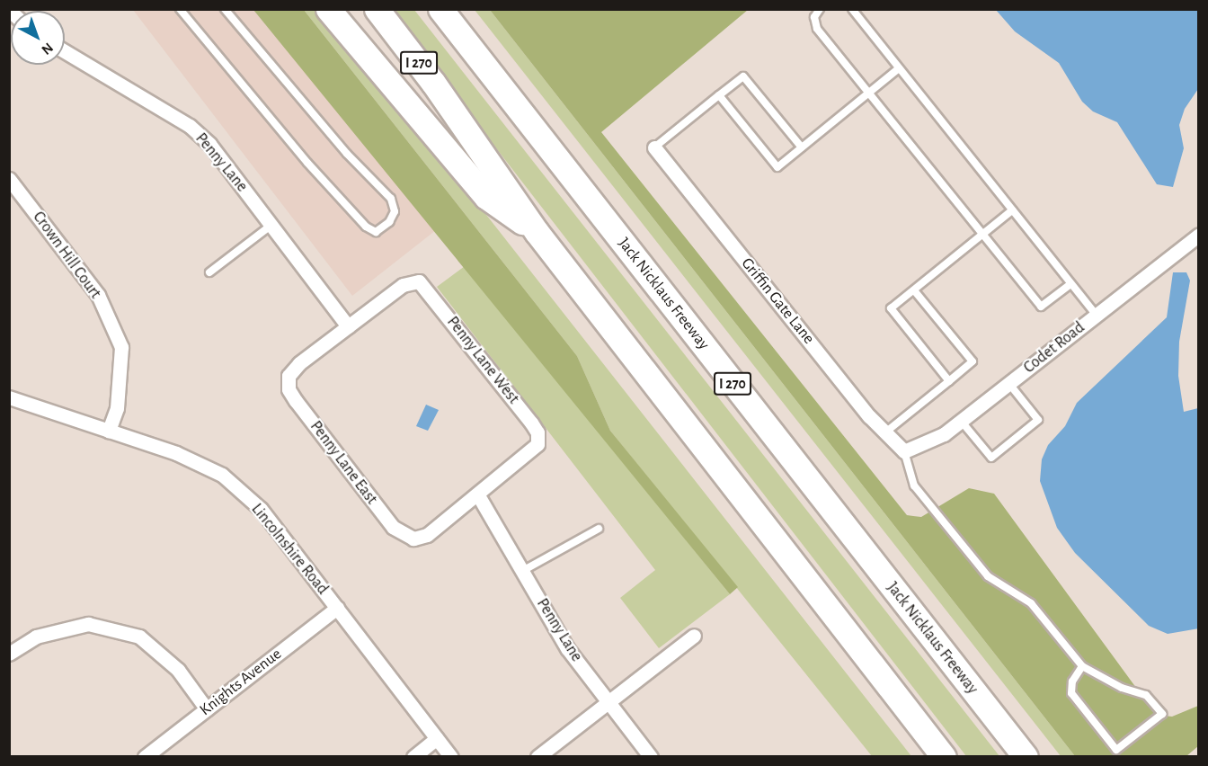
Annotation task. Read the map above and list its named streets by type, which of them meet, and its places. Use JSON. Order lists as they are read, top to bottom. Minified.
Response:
{"streets":{"highway":["I 270","Jack Nicklaus Freeway"],"street":["Penny Lane","Crown Hill Court","Griffin Gate Lane","Codet Road","Penny Lane West","Penny Lane East","Lincolnshire Road","Knights Avenue"]},"crossings":[["Penny Lane","Penny Lane West"],["Penny Lane","Penny Lane East"],["Crown Hill Court","Lincolnshire Road"],["Griffin Gate Lane","Codet Road"],["Penny Lane West","Penny Lane East"],["Lincolnshire Road","Knights Avenue"]],"north":"bottom right"}
